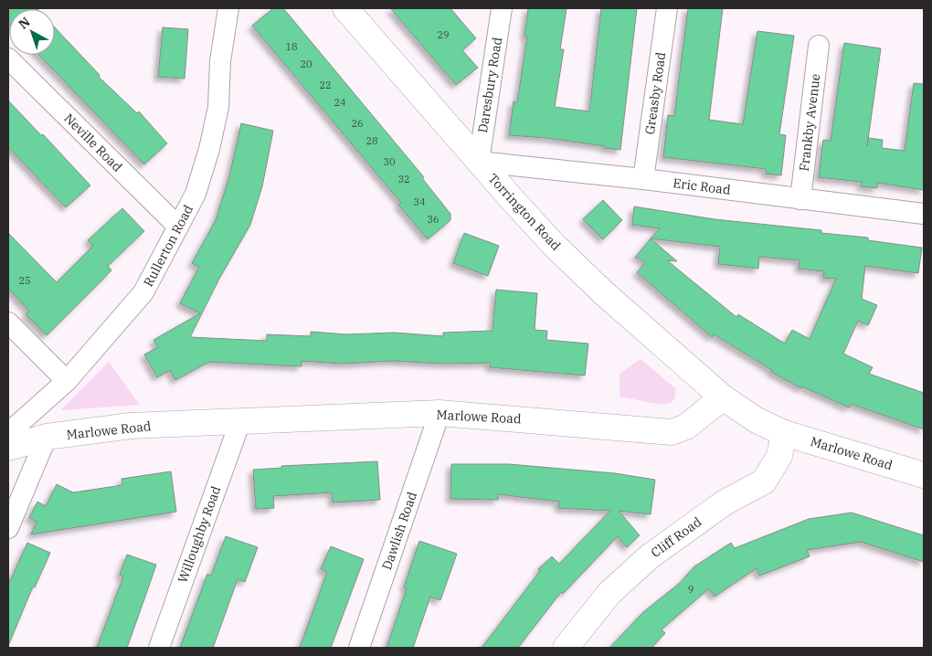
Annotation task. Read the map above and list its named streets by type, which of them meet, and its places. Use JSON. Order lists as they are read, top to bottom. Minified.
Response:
{"streets":{"street":["Daresbury Road","Greasby Road","Frankby Avenue","Neville Road","Eric Road","Torrington Road","Rullerton Road","Marlowe Road","Dawlish Road","Willoughby Road","Cliff Road"]},"crossings":[["Daresbury Road","Eric Road"],["Daresbury Road","Torrington Road"],["Greasby Road","Eric Road"],["Frankby Avenue","Eric Road"],["Neville Road","Rullerton Road"],["Eric Road","Torrington Road"],["Torrington Road","Marlowe Road"],["Marlowe Road","Dawlish Road"],["Marlowe Road","Willoughby Road"],["Marlowe Road","Cliff Road"]],"house_numbers":["29","18","20","22","24","26","28","30","32","34","36","25","9"],"north":"top left"}
